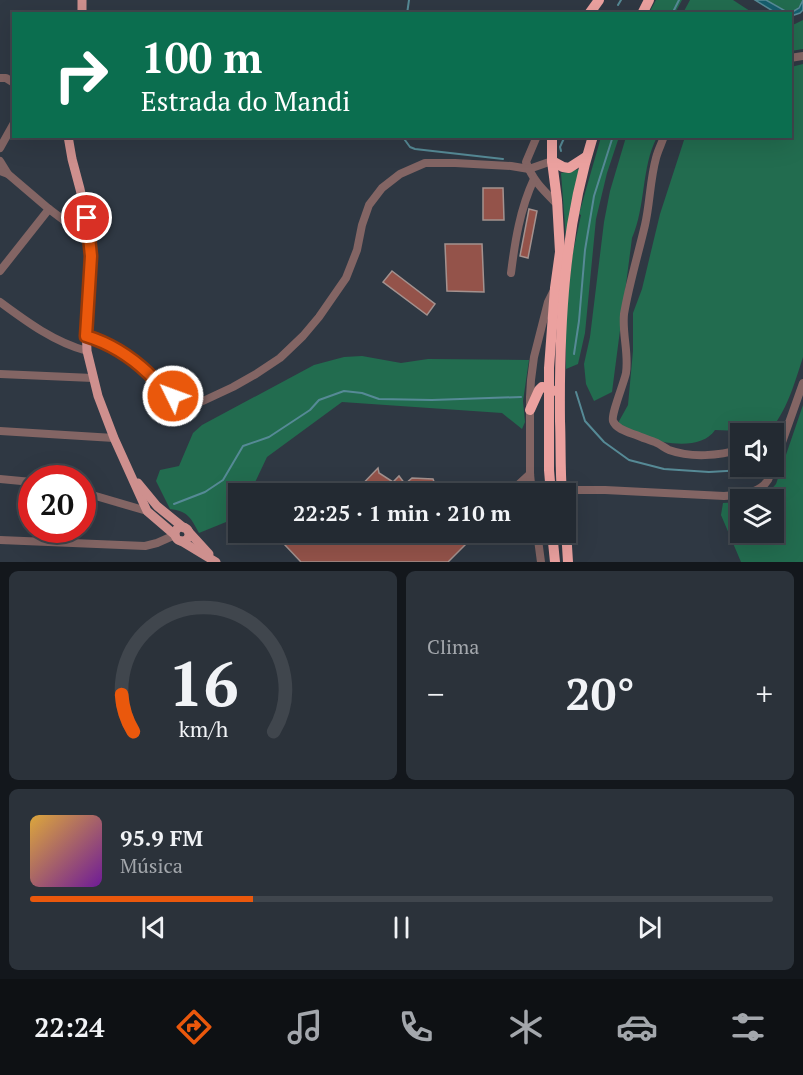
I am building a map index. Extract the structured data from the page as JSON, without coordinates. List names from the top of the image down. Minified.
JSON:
{"page":{"turn":["100 m","Estrada do Mandi"],"limit":"20","trip":"22:25 · 1 min · 210 m","tile":"Clima","heat":["−","20°","+"],"song":["95.9 FM","Música"],"tabs":"22:24","gauge":["16","km/h"]}}
